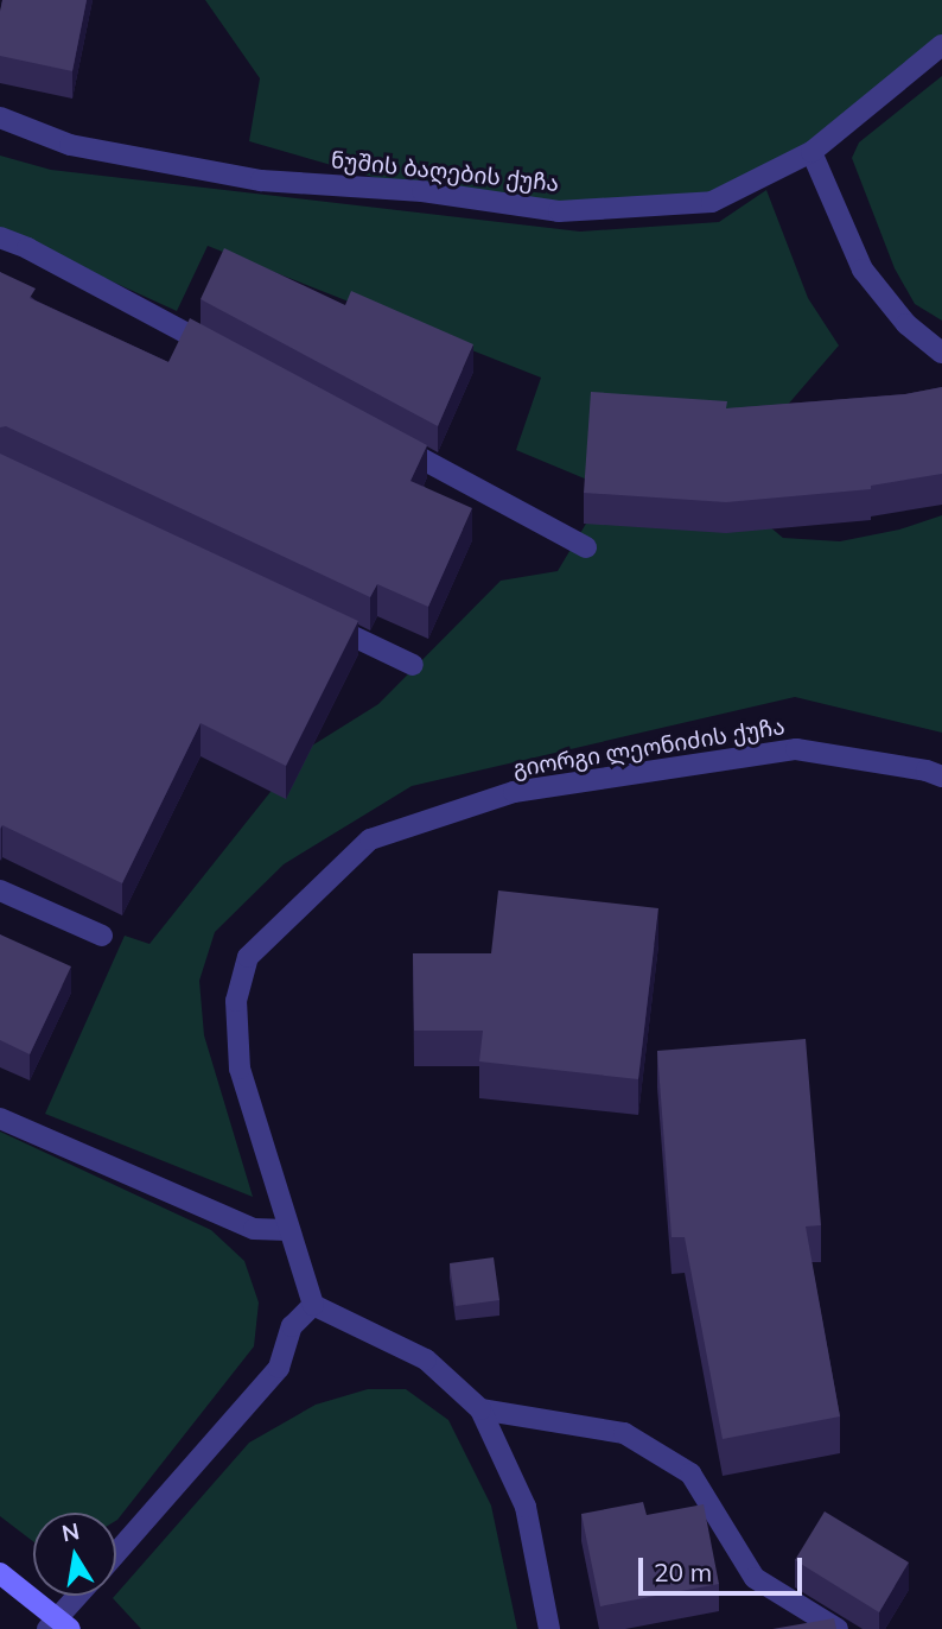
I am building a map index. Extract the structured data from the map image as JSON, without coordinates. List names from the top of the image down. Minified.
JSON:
{"streets":{"street":["ნუშის ბაღების ქუჩა","გიორგი ლეონიძის ქუჩა"]},"scale_bar":"20 m","north":"top"}
